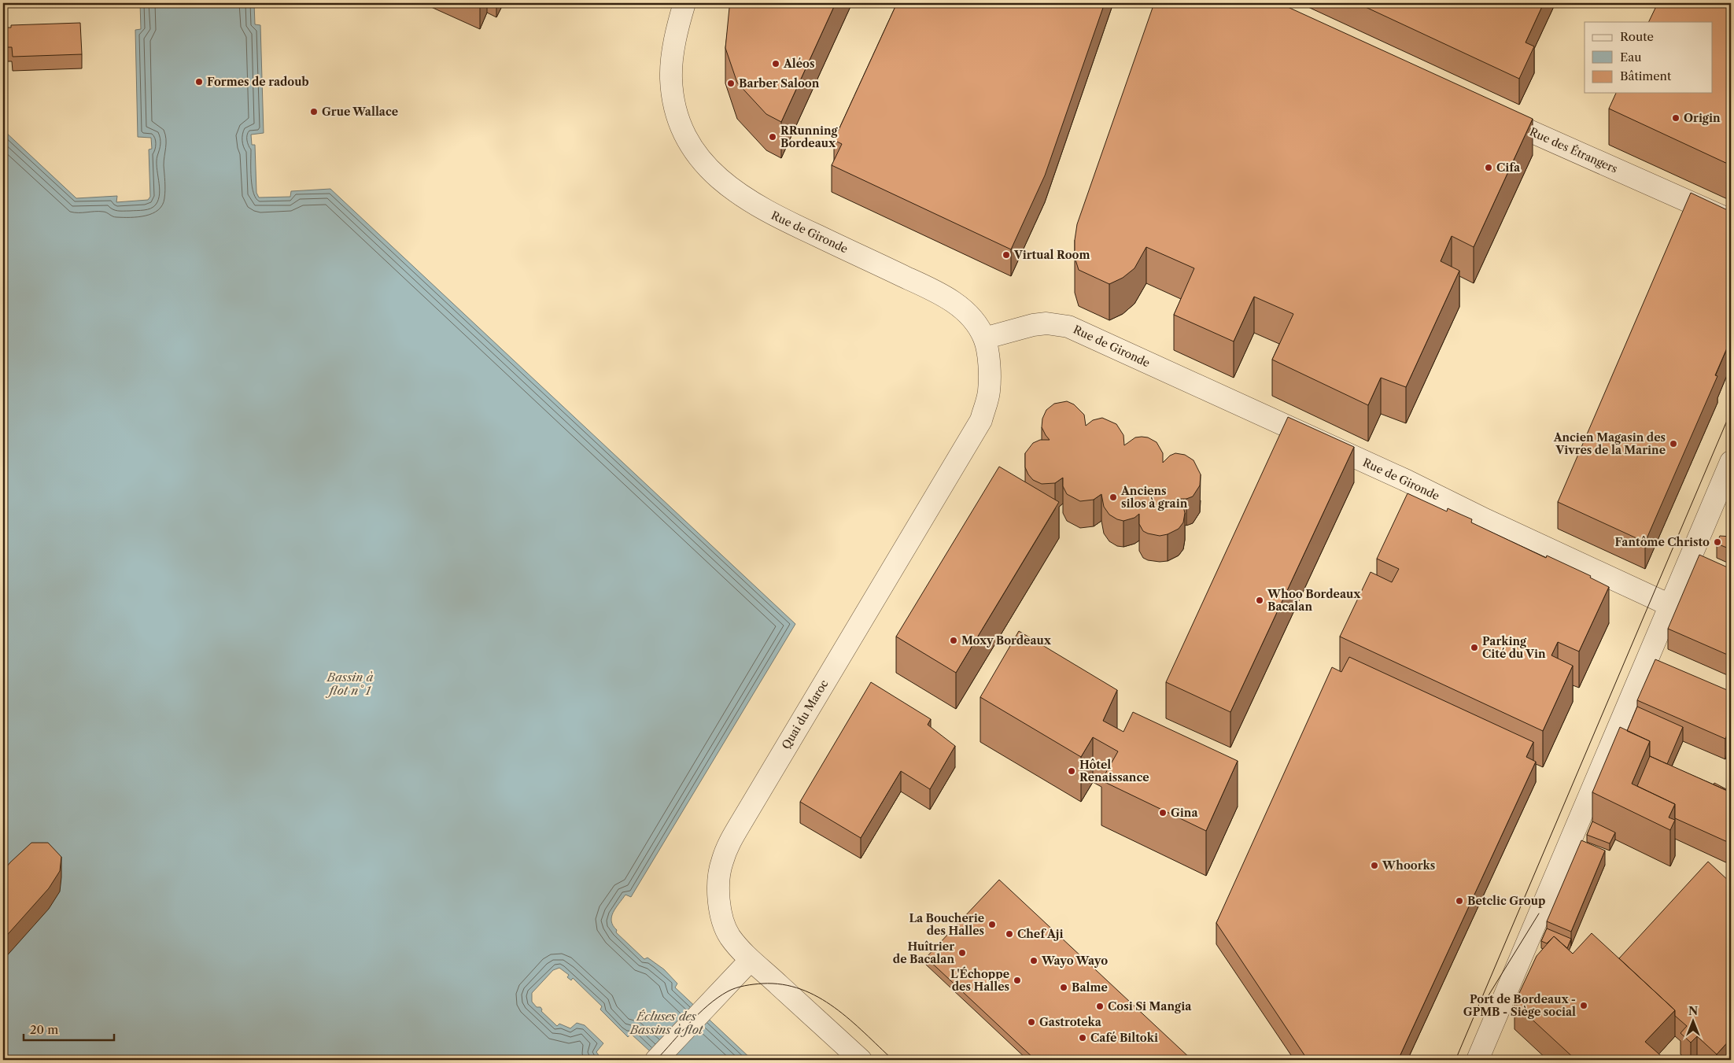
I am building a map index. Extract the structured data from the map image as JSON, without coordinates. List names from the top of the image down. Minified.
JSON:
{"streets":{"street":["Rue des Étrangers","Rue de Gironde","Quai du Maroc"]},"crossings":[["Rue de Gironde","Quai du Maroc"]],"water":["Bassin à flot n° 1","Écluses des Bassins à flot"],"places":["Aléos","Formes de radoub","Barber Saloon","Grue Wallace","Origin","RRunning Bordeaux","Cifa","Virtual Room","Ancien Magasin des Vivres de la Marine","Anciens silos à grain","Fantôme Christo","Whoo Bordeaux Bacalan","Moxy Bordeaux","Parking Cité du Vin","Hôtel Renaissance","Gina","Whoorks","Betclic Group","La Boucherie des Halles","Chef Aji","Huîtrier de Bacalan","Wayo Wayo","L'Échoppe des Halles","Balme","Port de Bordeaux - GPMB - Siège social","Cosi Si Mangia","Gastroteka","Café Biltoki"],"legend":["Route","Eau","Bâtiment"],"scale_bar":"20 m","north":"top"}
